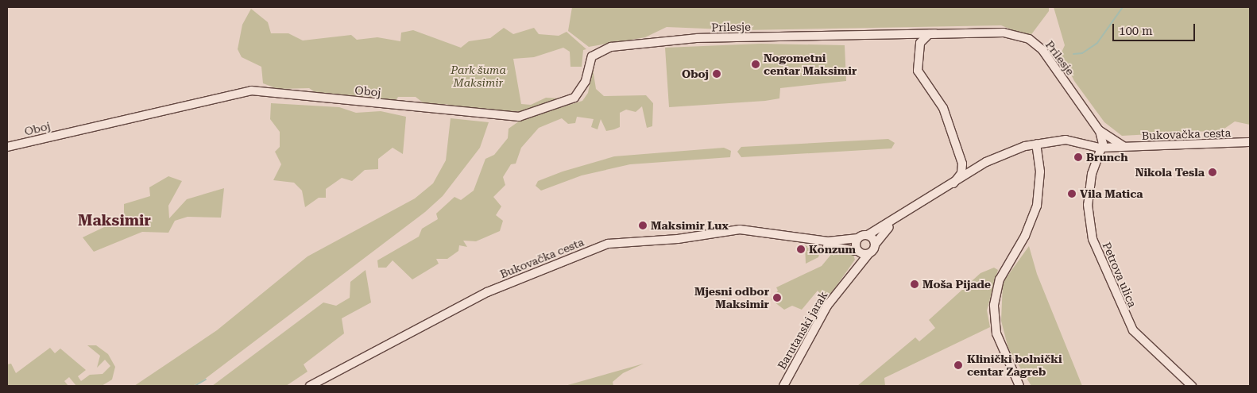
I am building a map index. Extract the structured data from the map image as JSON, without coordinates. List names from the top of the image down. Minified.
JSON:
{"streets":{"main road":["Prilesje","Oboj","Bukovačka cesta","Petrova ulica","Barutanski jarak"]},"crossings":[["Prilesje","Oboj"],["Prilesje","Bukovačka cesta"],["Prilesje","Petrova ulica"],["Bukovačka cesta","Petrova ulica"],["Bukovačka cesta","Barutanski jarak"]],"districts":["Maksimir"],"parks":["Park šuma Maksimir"],"places":["Nogometni centar Maksimir","Oboj","Brunch","Nikola Tesla","Vila Matica","Maksimir Lux","Konzum","Moša Pijade","Mjesni odbor Maksimir","Klinički bolnički centar Zagreb"],"scale_bar":"100 m"}
